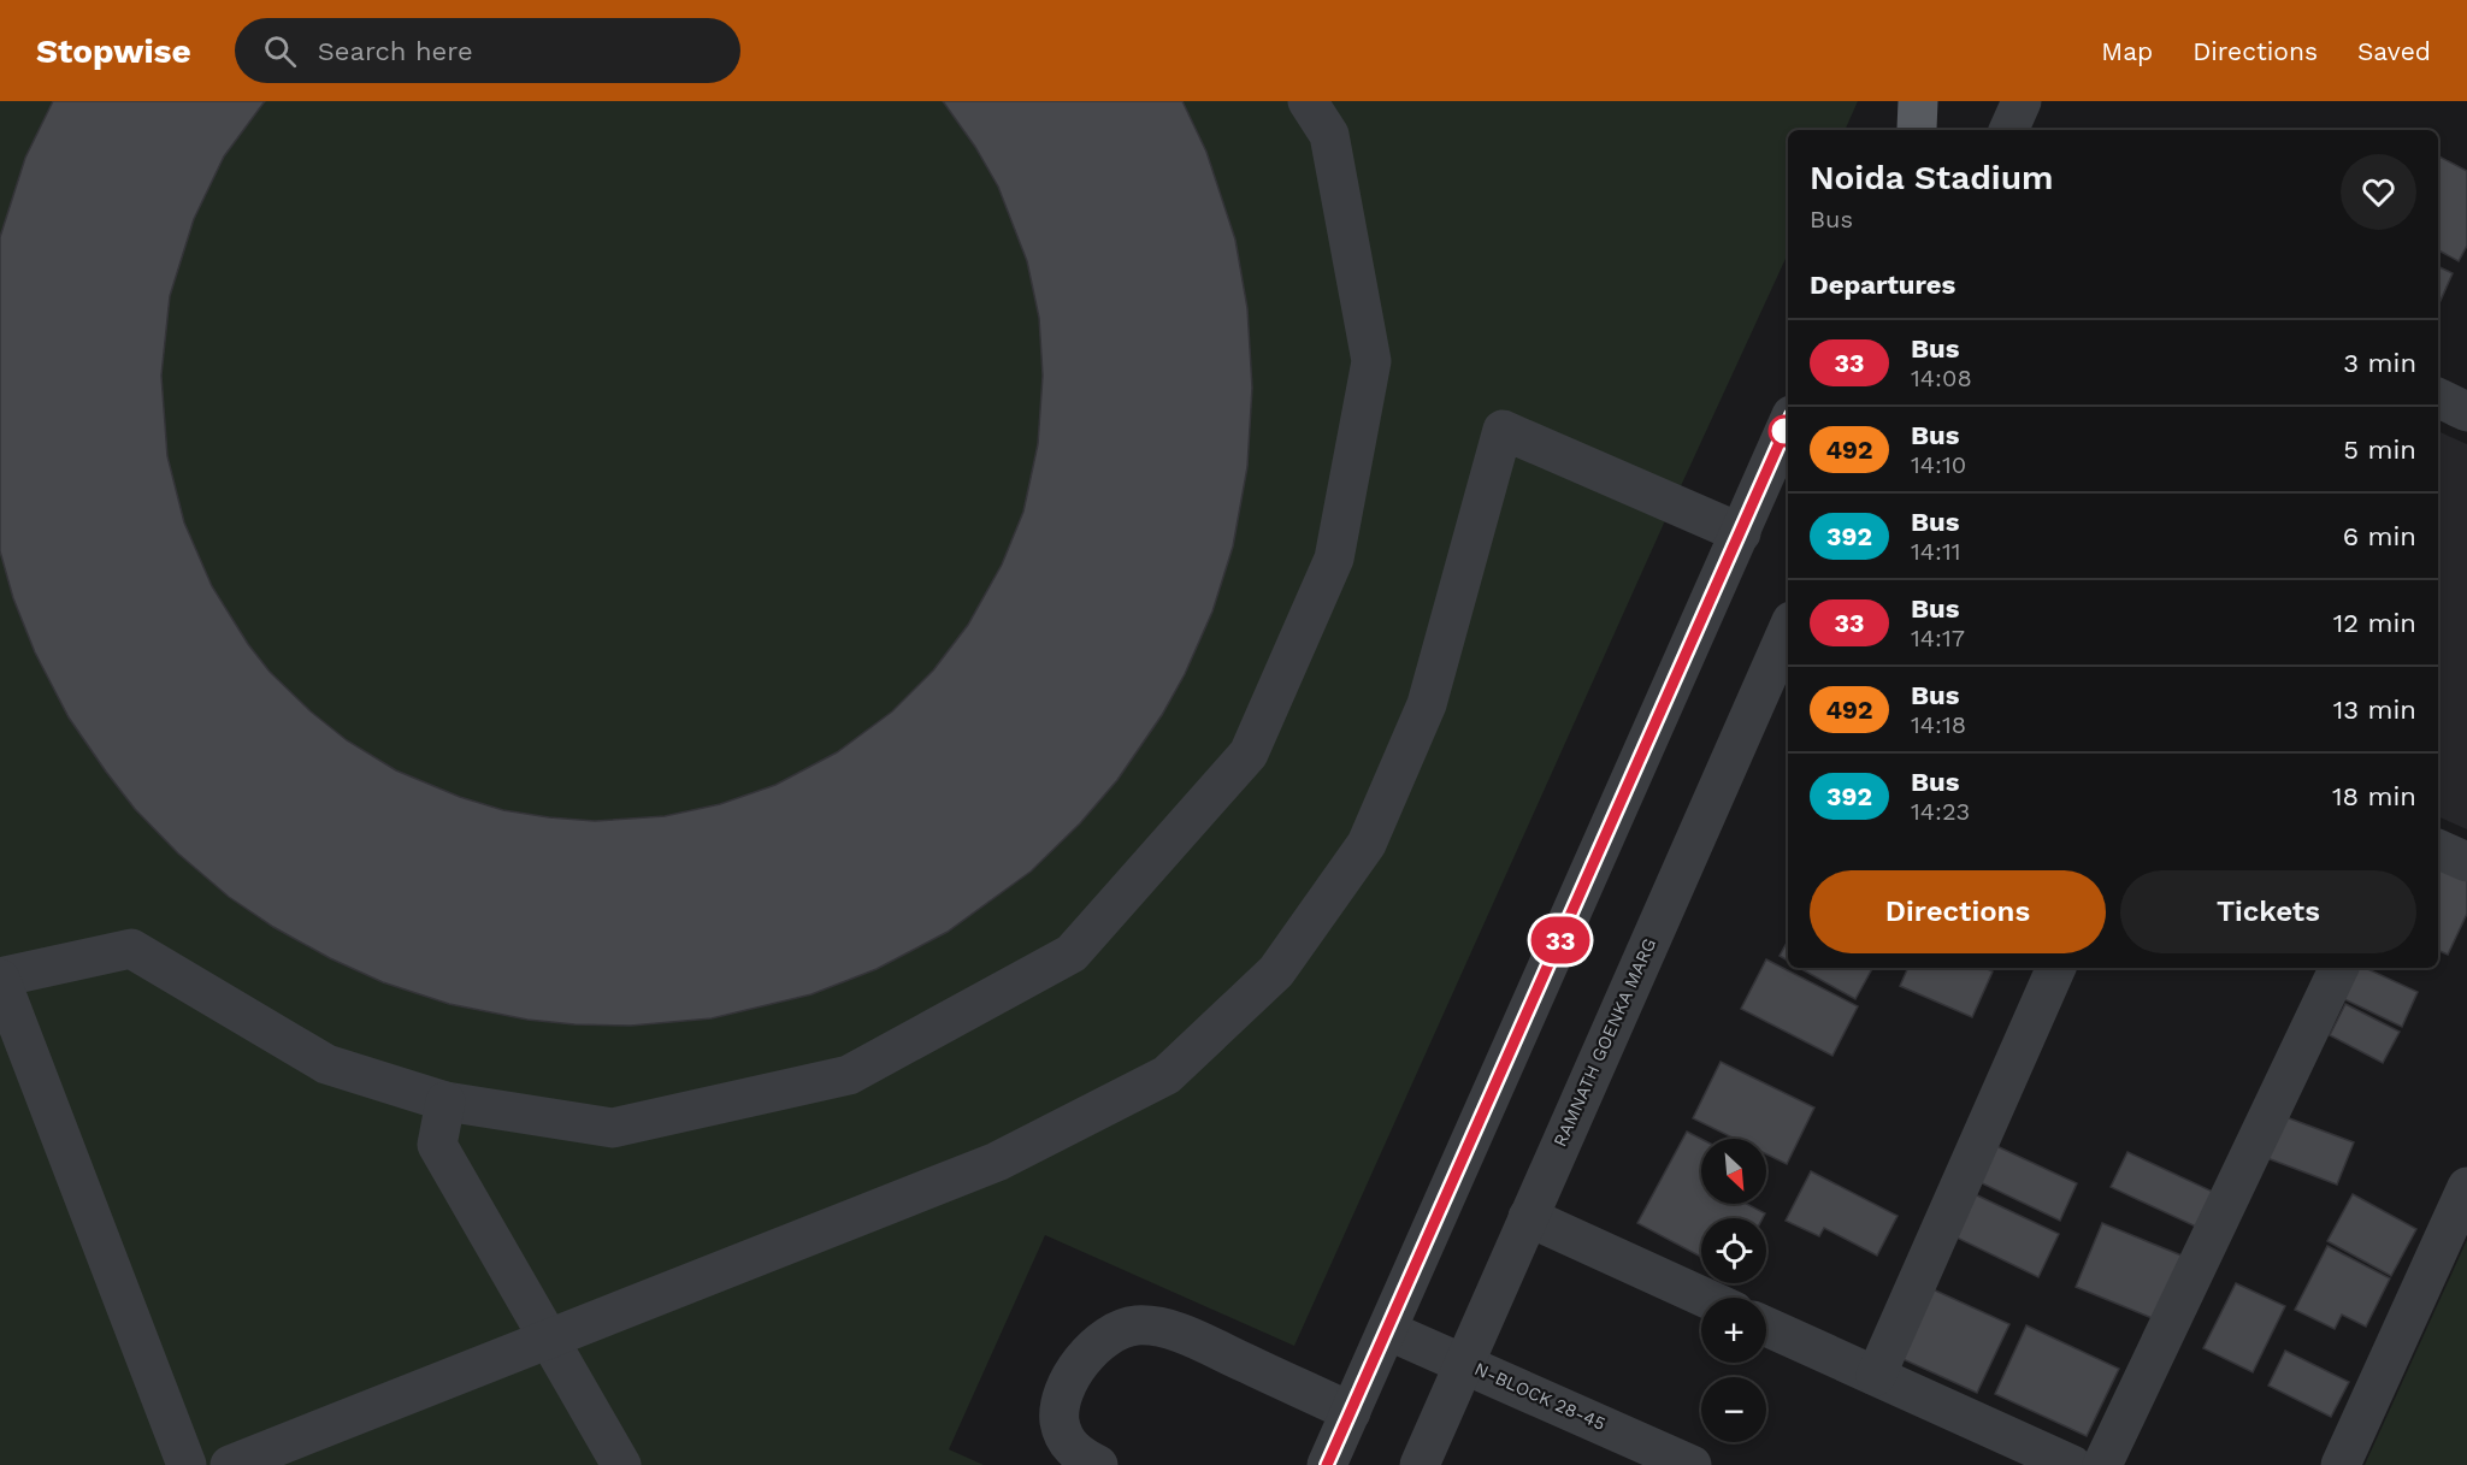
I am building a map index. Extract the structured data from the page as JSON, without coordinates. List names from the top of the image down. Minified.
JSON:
{"streets":{"street":["RAMNATH GOENKA MARG","N-BLOCK 28-45"]},"crossings":[["RAMNATH GOENKA MARG","N-BLOCK 28-45"]],"lines":["bus line 33"],"north":"bottom right","page":{"header":"Stopwise","search":"Search here","nav":["Map","Directions","Saved"],"on_map":"33","heading":[["Noida Stadium","Bus"],"Departures"],"list":[{"mark":"33","name":"Bus","note":"14:08","value":"3 min"},{"mark":"492","name":"Bus","note":"14:10","value":"5 min"},{"mark":"392","name":"Bus","note":"14:11","value":"6 min"},{"mark":"33","name":"Bus","note":"14:17","value":"12 min"},{"mark":"492","name":"Bus","note":"14:18","value":"13 min"},{"mark":"392","name":"Bus","note":"14:23","value":"18 min"}],"buttons":["Directions","Tickets"],"map_buttons":["+","−"]}}
